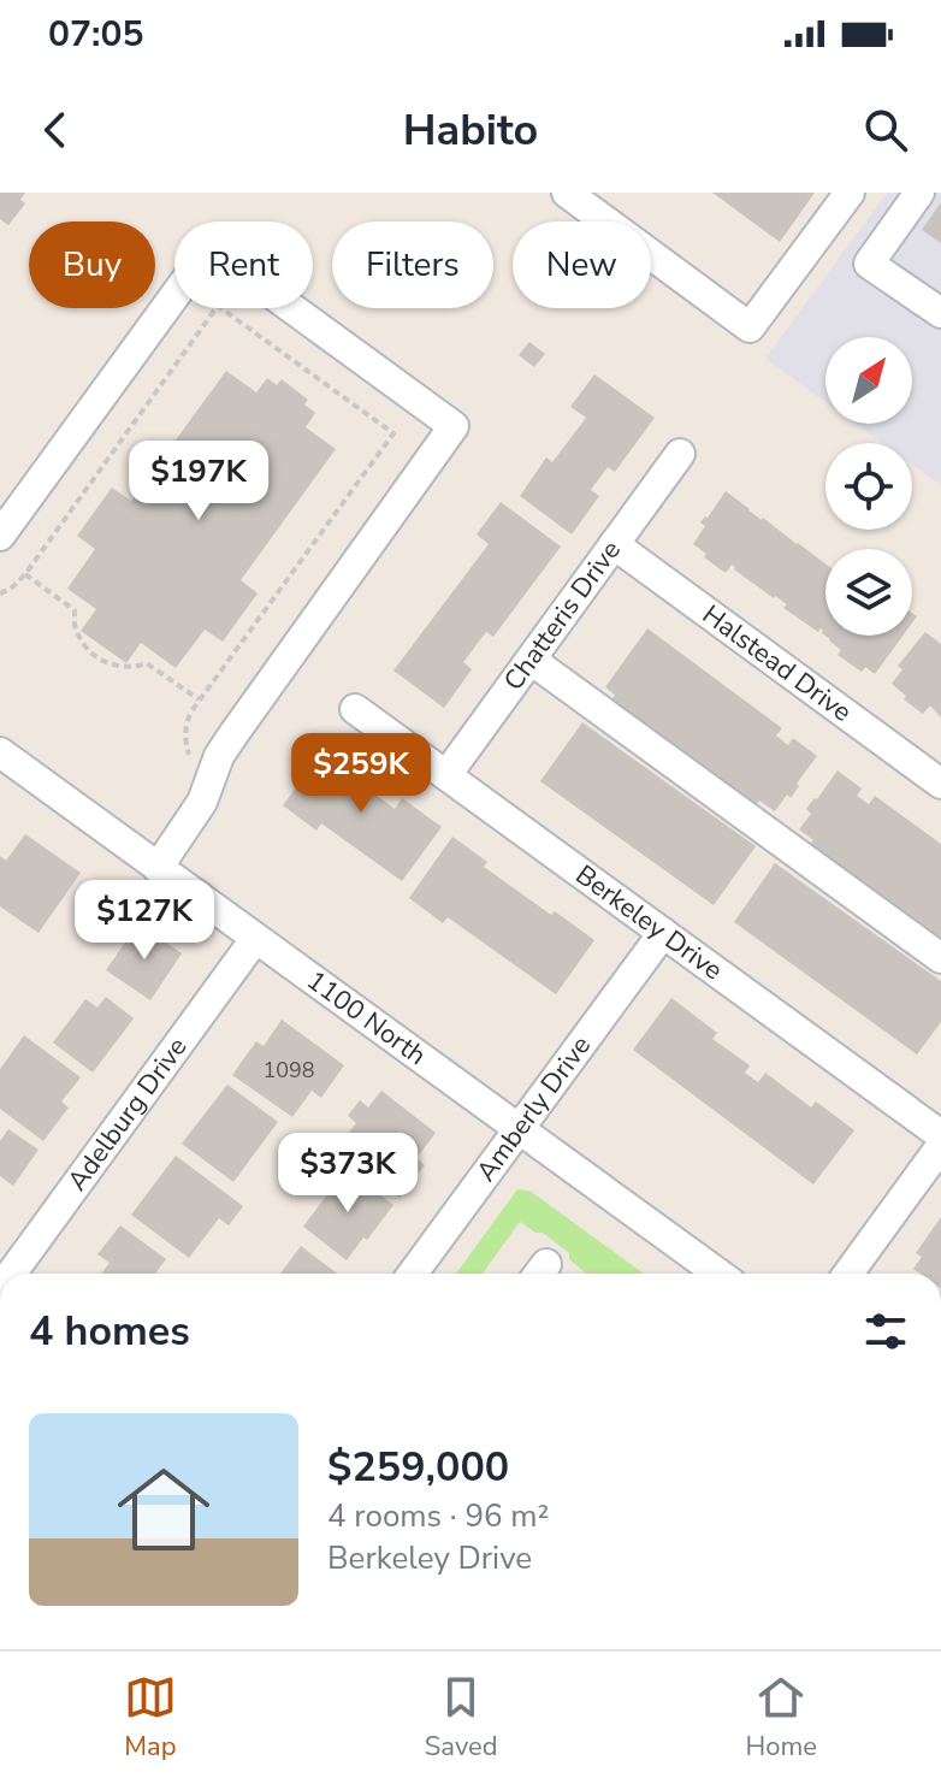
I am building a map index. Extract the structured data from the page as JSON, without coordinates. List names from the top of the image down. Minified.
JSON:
{"streets":{"street":["Chatteris Drive","Halstead Drive","Berkeley Drive","1100 North","Amberly Drive","Adelburg Drive"]},"crossings":[["Chatteris Drive","Halstead Drive"],["Chatteris Drive","Berkeley Drive"],["Berkeley Drive","Amberly Drive"],["1100 North","Amberly Drive"],["1100 North","Adelburg Drive"]],"house_numbers":["1098"],"north":"top right","page":{"status":"07:05","header":"Habito","chip":["Buy","Rent","Filters","New"],"price":["$197K","$259K","$127K","$373K"],"heading":"4 homes","list":[{"name":"$259,000","note":"4 rooms · 96 m² · Berkeley Drive"}],"tabs":["Map","Saved","Home"]}}
